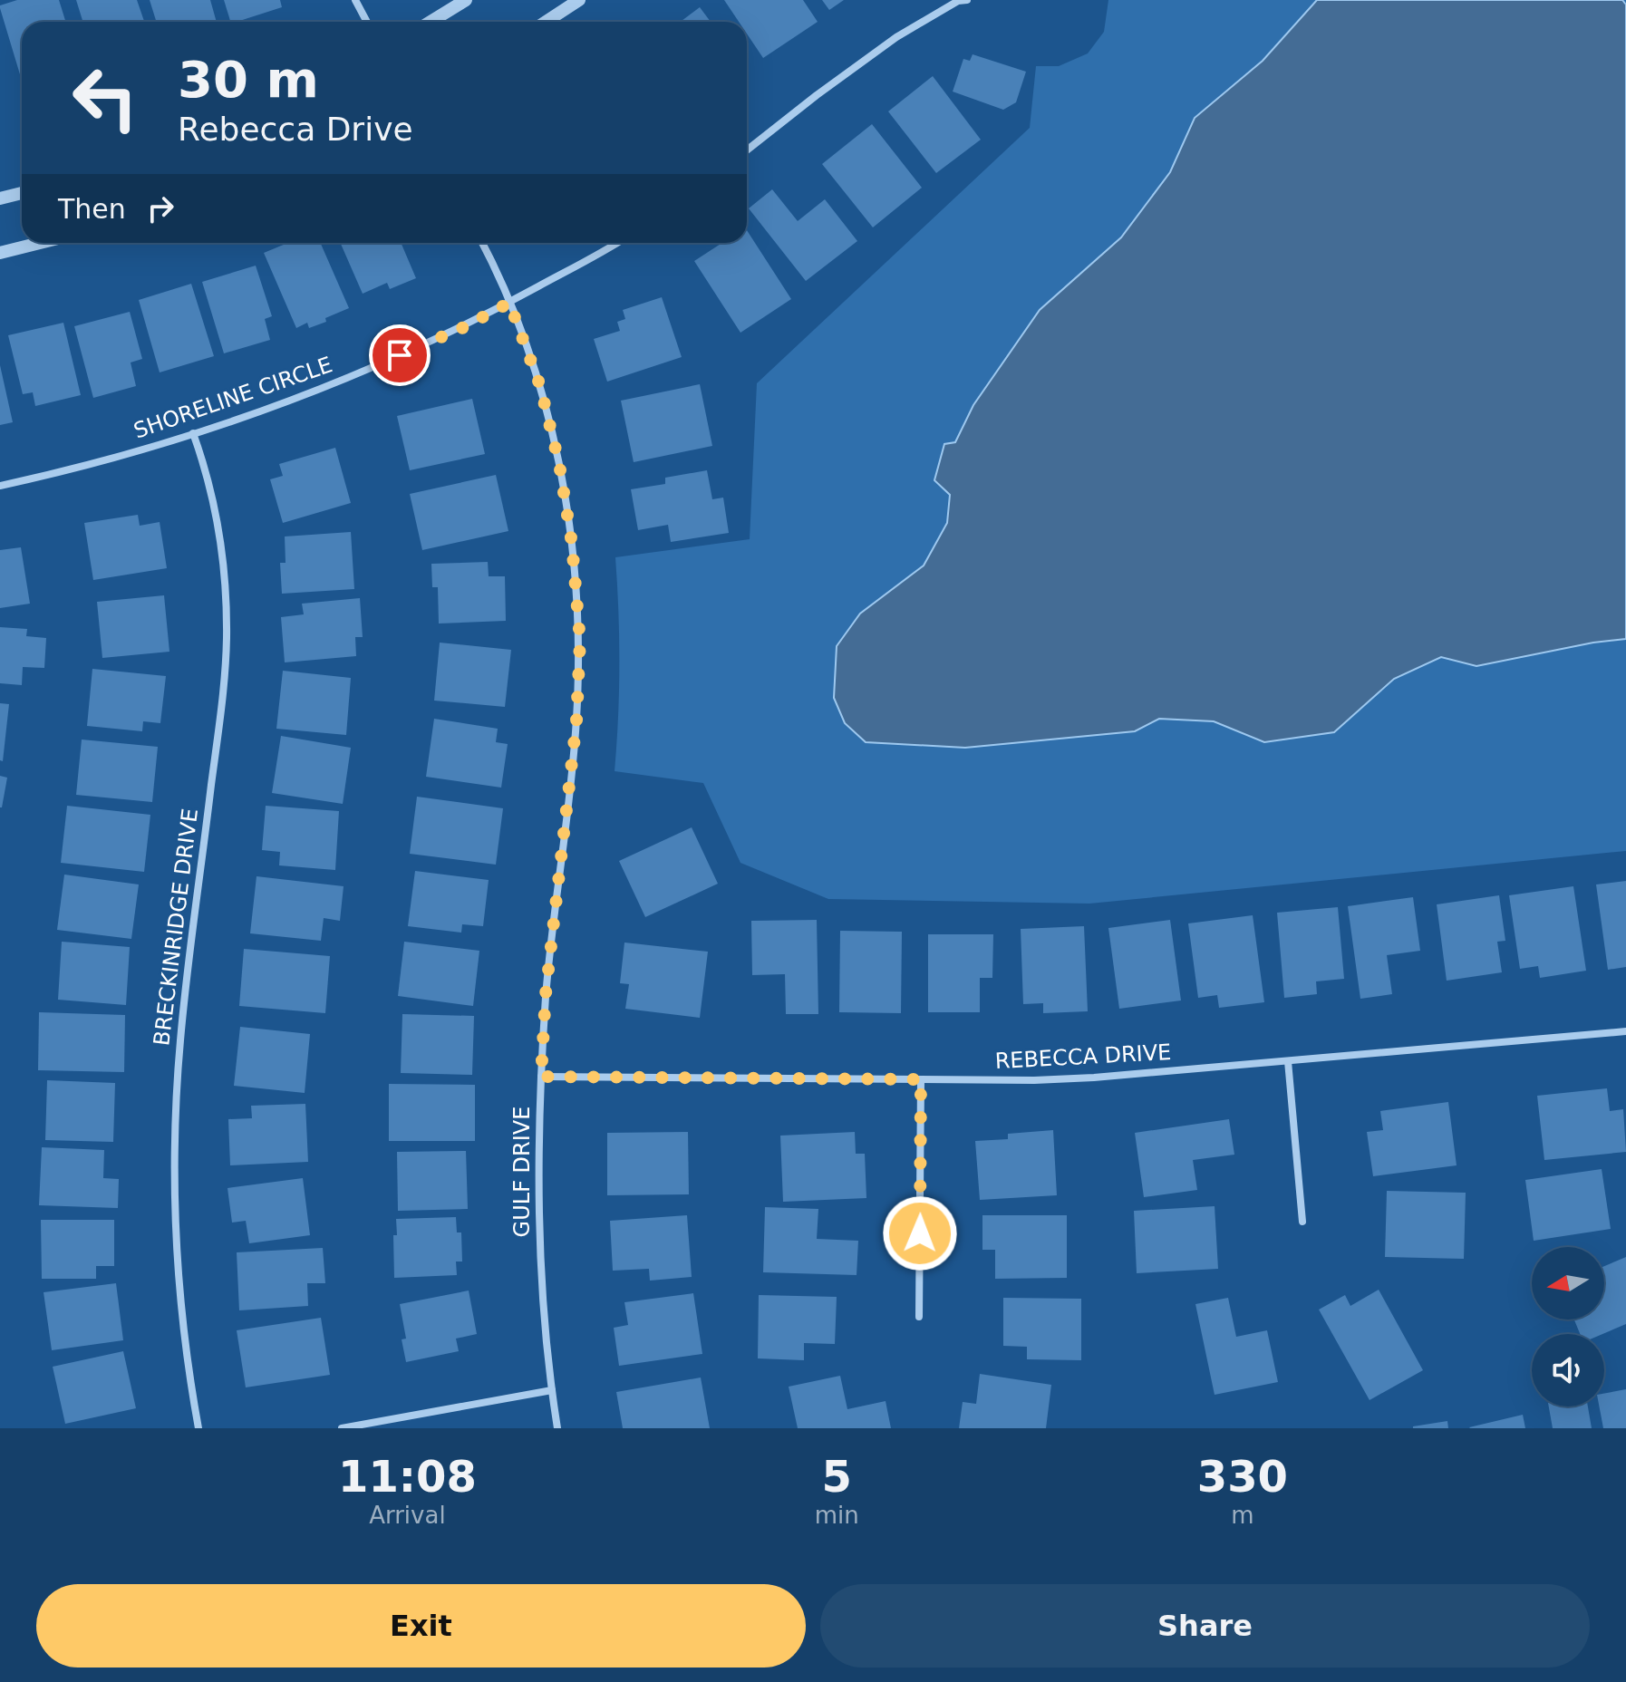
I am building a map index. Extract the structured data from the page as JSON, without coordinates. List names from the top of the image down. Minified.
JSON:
{"streets":{"street":["SHORELINE CIRCLE","BRECKINRIDGE DRIVE","REBECCA DRIVE","GULF DRIVE"]},"crossings":[["SHORELINE CIRCLE","BRECKINRIDGE DRIVE"],["SHORELINE CIRCLE","GULF DRIVE"],["REBECCA DRIVE","GULF DRIVE"]],"north":"left","page":{"turn":["30 m","Rebecca Drive"],"then":"Then","eta":["11:08","Arrival","5","min","330","m"],"buttons":["Exit","Share"]}}
